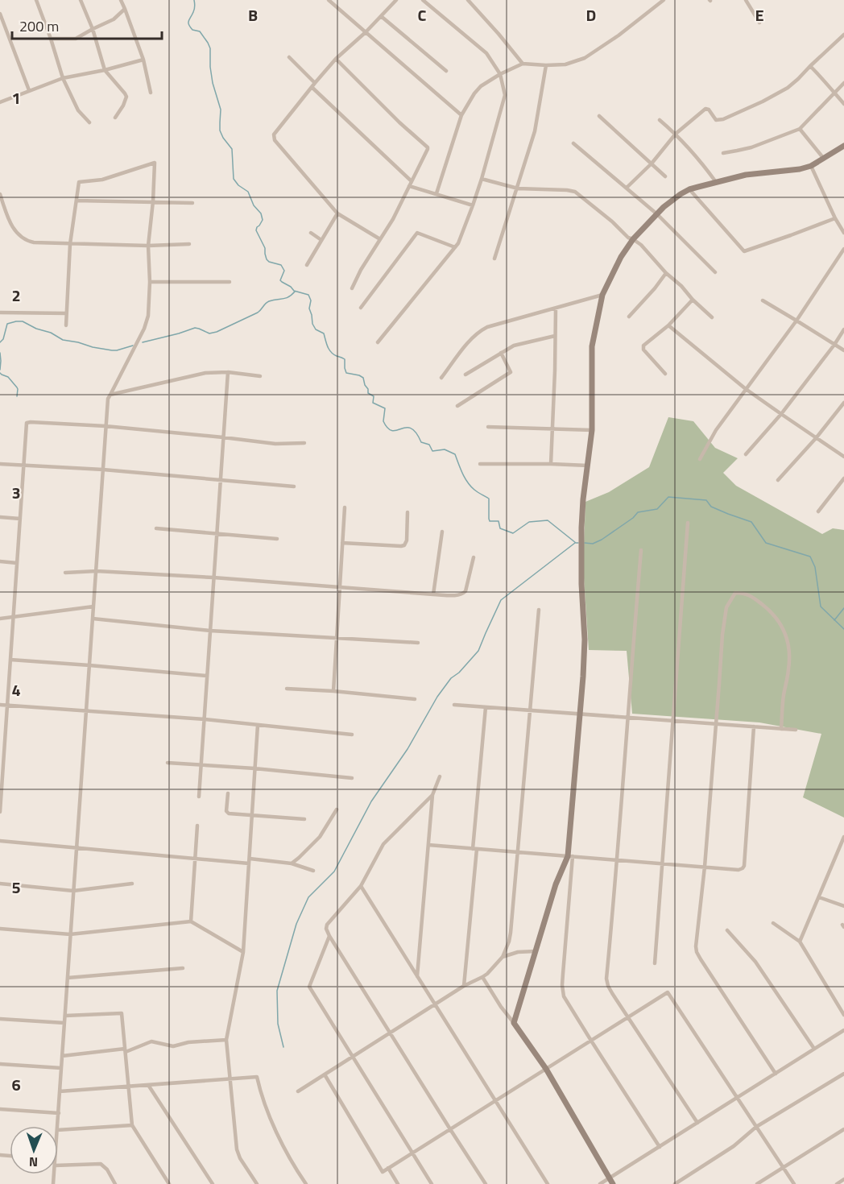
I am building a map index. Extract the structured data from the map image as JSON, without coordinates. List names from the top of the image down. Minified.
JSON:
{"scale_bar":"200 m","north":"bottom","grid":{"columns":["B","C","D","E"],"rows":["1","2","3","4","5","6"]}}
